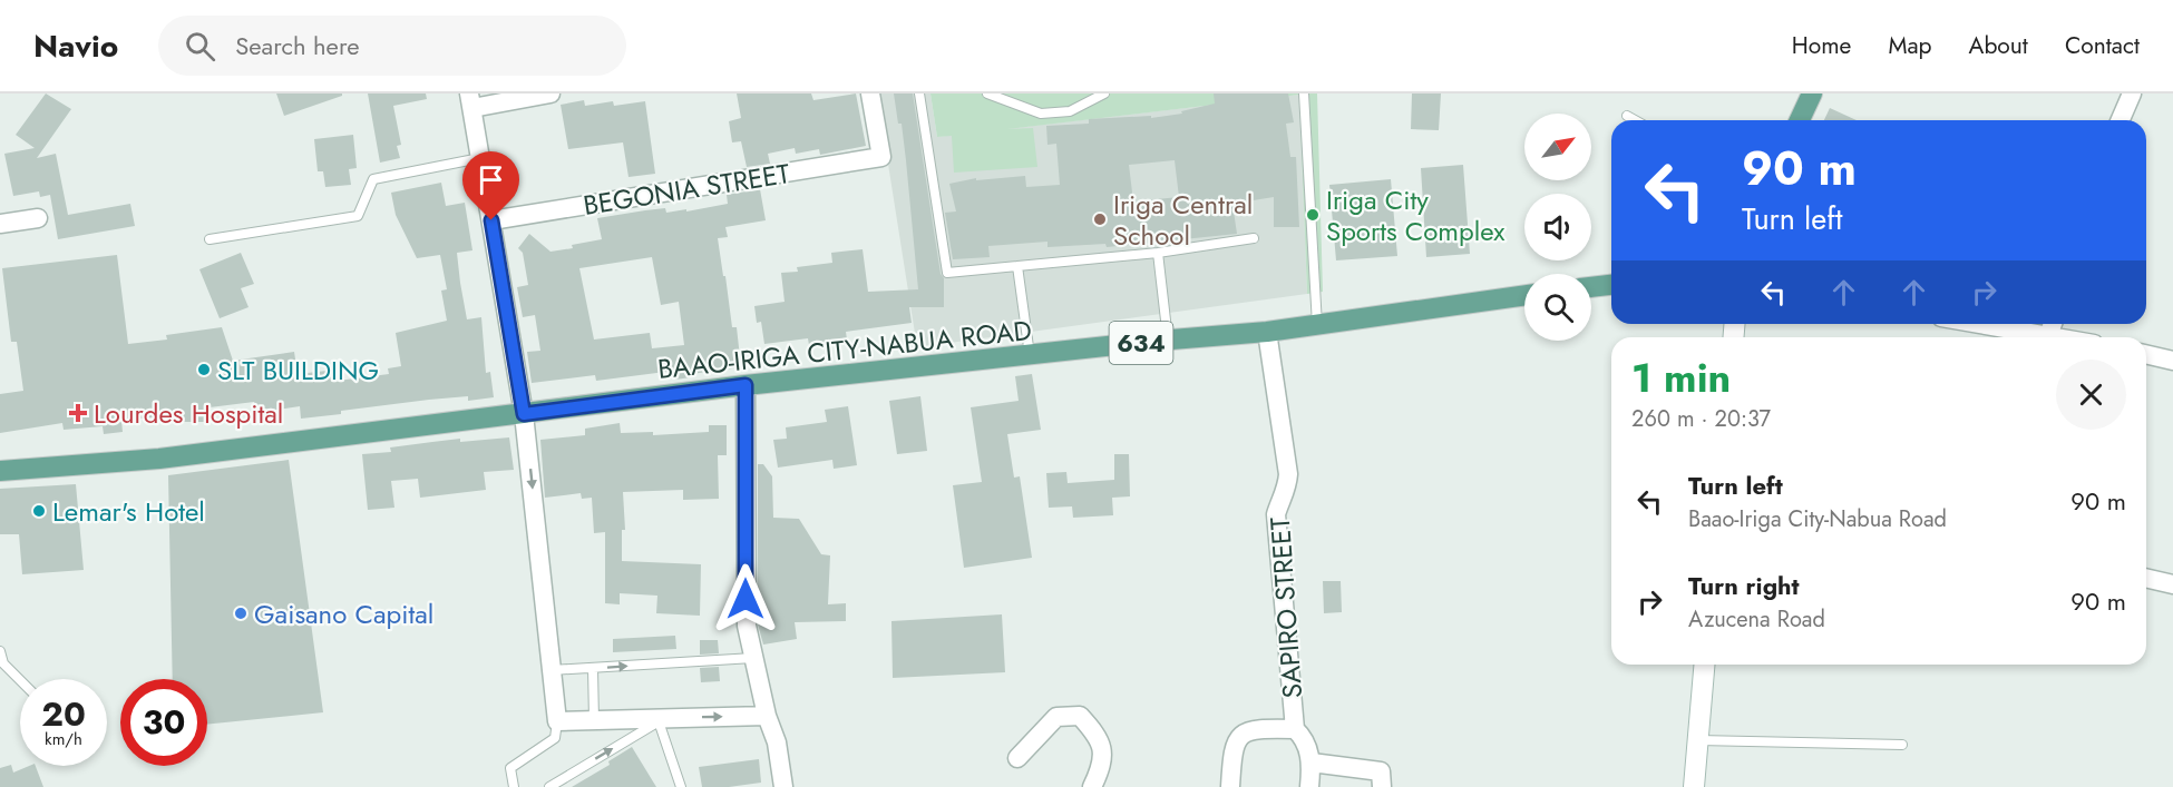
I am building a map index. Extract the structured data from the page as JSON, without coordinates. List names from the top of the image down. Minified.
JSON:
{"streets":{"main road":["634","BAAO-IRIGA CITY-NABUA ROAD"],"street":["BEGONIA STREET","SAPIRO STREET"]},"crossings":[["BAAO-IRIGA CITY-NABUA ROAD","SAPIRO STREET"]],"places":{"other":["Iriga City Sports Complex","Iriga Central School","SLT BUILDING","Lemar's Hotel","Gaisano Capital"],"health":["Lourdes Hospital"]},"north":"top right","page":{"header":"Navio","search":"Search here","nav":["Home","Map","About","Contact"],"turn":["90 m","Turn left"],"heading":["1 min","260 m · 20:37"],"list":[{"name":"Turn left","note":"Baao-Iriga City-Nabua Road","value":"90 m"},{"name":"Turn right","note":"Azucena Road","value":"90 m"}],"speed":"20 km/h","limit":"30"}}
